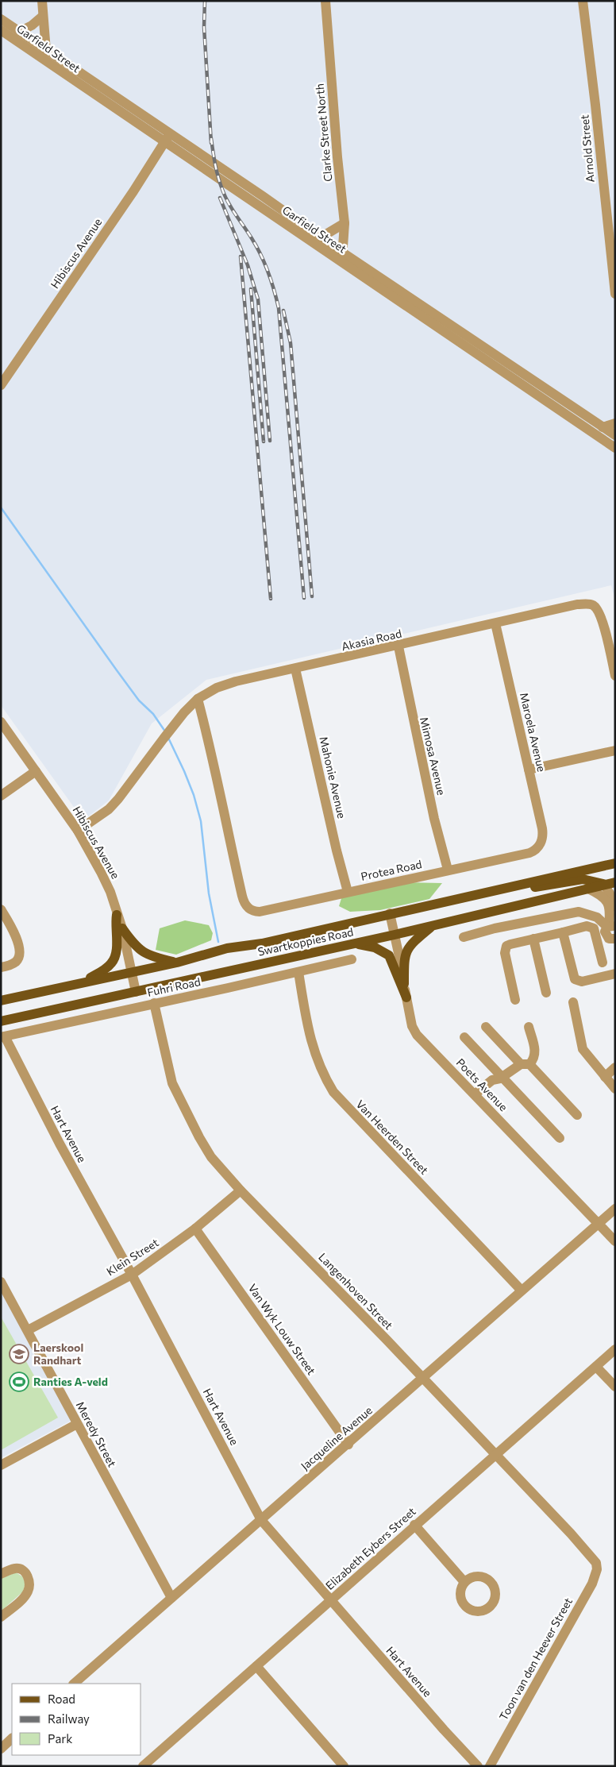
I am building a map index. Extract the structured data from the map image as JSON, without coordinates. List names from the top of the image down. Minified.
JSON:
{"streets":{"main road":["Swartkoppies Road"],"street":["Garfield Street","Clarke Street North","Arnold Street","Hibiscus Avenue","Akasia Road","Maroela Avenue","Mimosa Avenue","Mahonie Avenue","Protea Road","Fuhri Road","Poets Avenue","Hart Avenue","Van Heerden Street","Klein Street","Langenhoven Street","Van Wyk Louw Street","Meredy Street","Jacqueline Avenue","Elizabeth Eybers Street","Toon van den Heever Street"]},"crossings":[["Garfield Street","Clarke Street North"],["Garfield Street","Hibiscus Avenue"],["Hibiscus Avenue","Akasia Road"],["Hibiscus Avenue","Swartkoppies Road"],["Akasia Road","Maroela Avenue"],["Akasia Road","Mimosa Avenue"],["Akasia Road","Mahonie Avenue"],["Akasia Road","Protea Road"],["Maroela Avenue","Protea Road"],["Mimosa Avenue","Protea Road"],["Mahonie Avenue","Protea Road"],["Swartkoppies Road","Poets Avenue"],["Fuhri Road","Hart Avenue"],["Fuhri Road","Van Heerden Street"],["Fuhri Road","Langenhoven Street"],["Poets Avenue","Jacqueline Avenue"],["Hart Avenue","Klein Street"],["Hart Avenue","Jacqueline Avenue"],["Hart Avenue","Elizabeth Eybers Street"],["Van Heerden Street","Jacqueline Avenue"],["Klein Street","Langenhoven Street"],["Klein Street","Van Wyk Louw Street"],["Klein Street","Meredy Street"],["Langenhoven Street","Jacqueline Avenue"],["Langenhoven Street","Elizabeth Eybers Street"],["Langenhoven Street","Toon van den Heever Street"],["Van Wyk Louw Street","Jacqueline Avenue"],["Meredy Street","Jacqueline Avenue"]],"places":{"school or university":["Laerskool Randhart"],"sports":["Ranties A-veld"]},"legend":["Road","Railway","Park"]}
